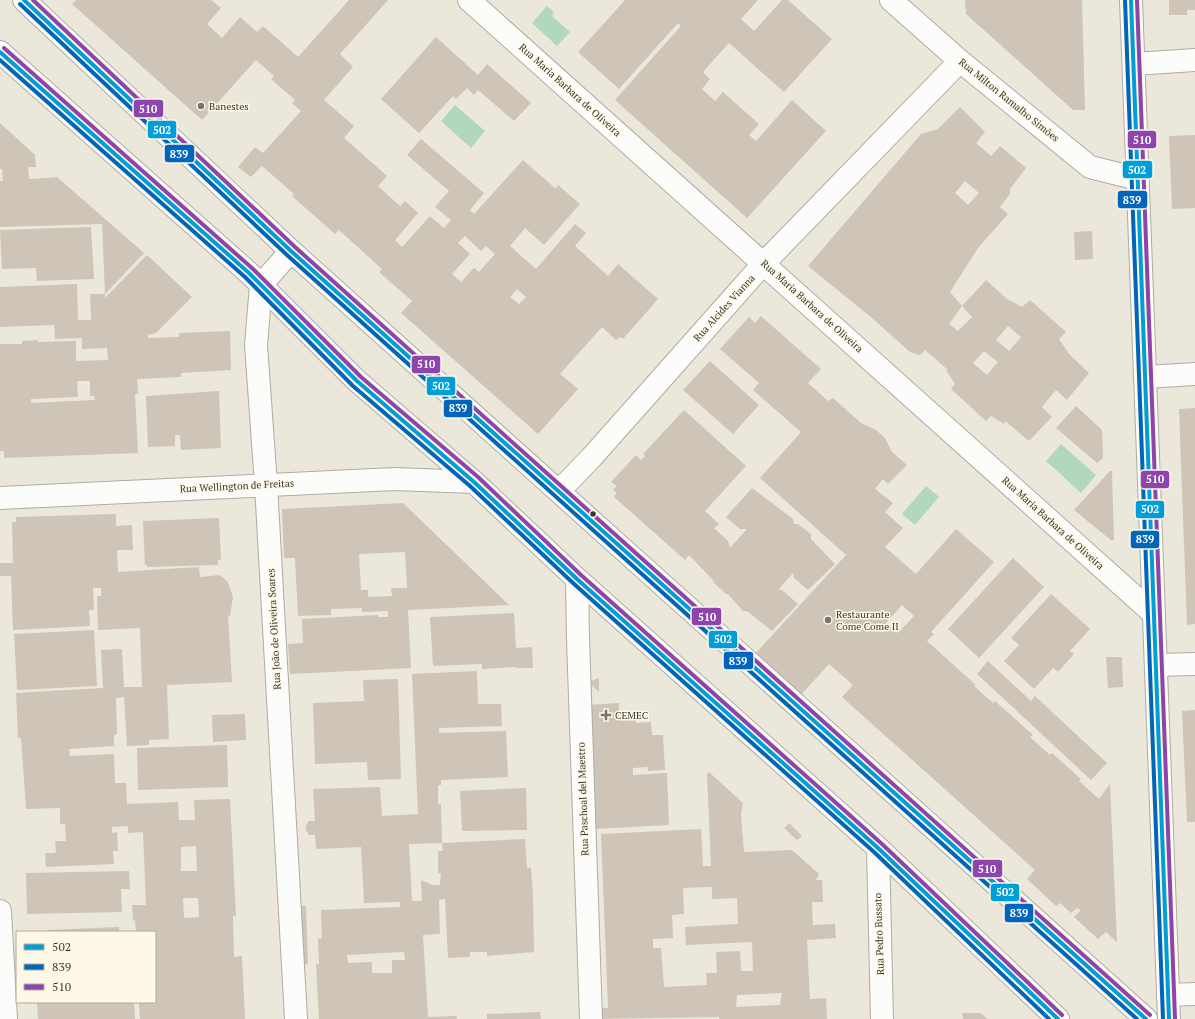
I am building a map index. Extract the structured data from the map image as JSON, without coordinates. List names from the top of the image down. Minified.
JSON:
{"streets":{"street":["Rua Maria Barbara de Oliveira","Rua Milton Ramalho Simões","Rua Alcides Vianna","Rua Wellington de Freitas","Rua João de Oliveira Soares","Rua Paschoal del Maestro","Rua Pedro Bussato"]},"crossings":[["Rua Maria Barbara de Oliveira","Rua Alcides Vianna"],["Rua Milton Ramalho Simões","Rua Alcides Vianna"],["Rua Wellington de Freitas","Rua João de Oliveira Soares"]],"places":{"other":["Banestes","Restaurante Come Come II"],"health":["CEMEC"]},"lines":["transit line 502","transit line 839","transit line 510"],"legend":["502","839","510"]}
